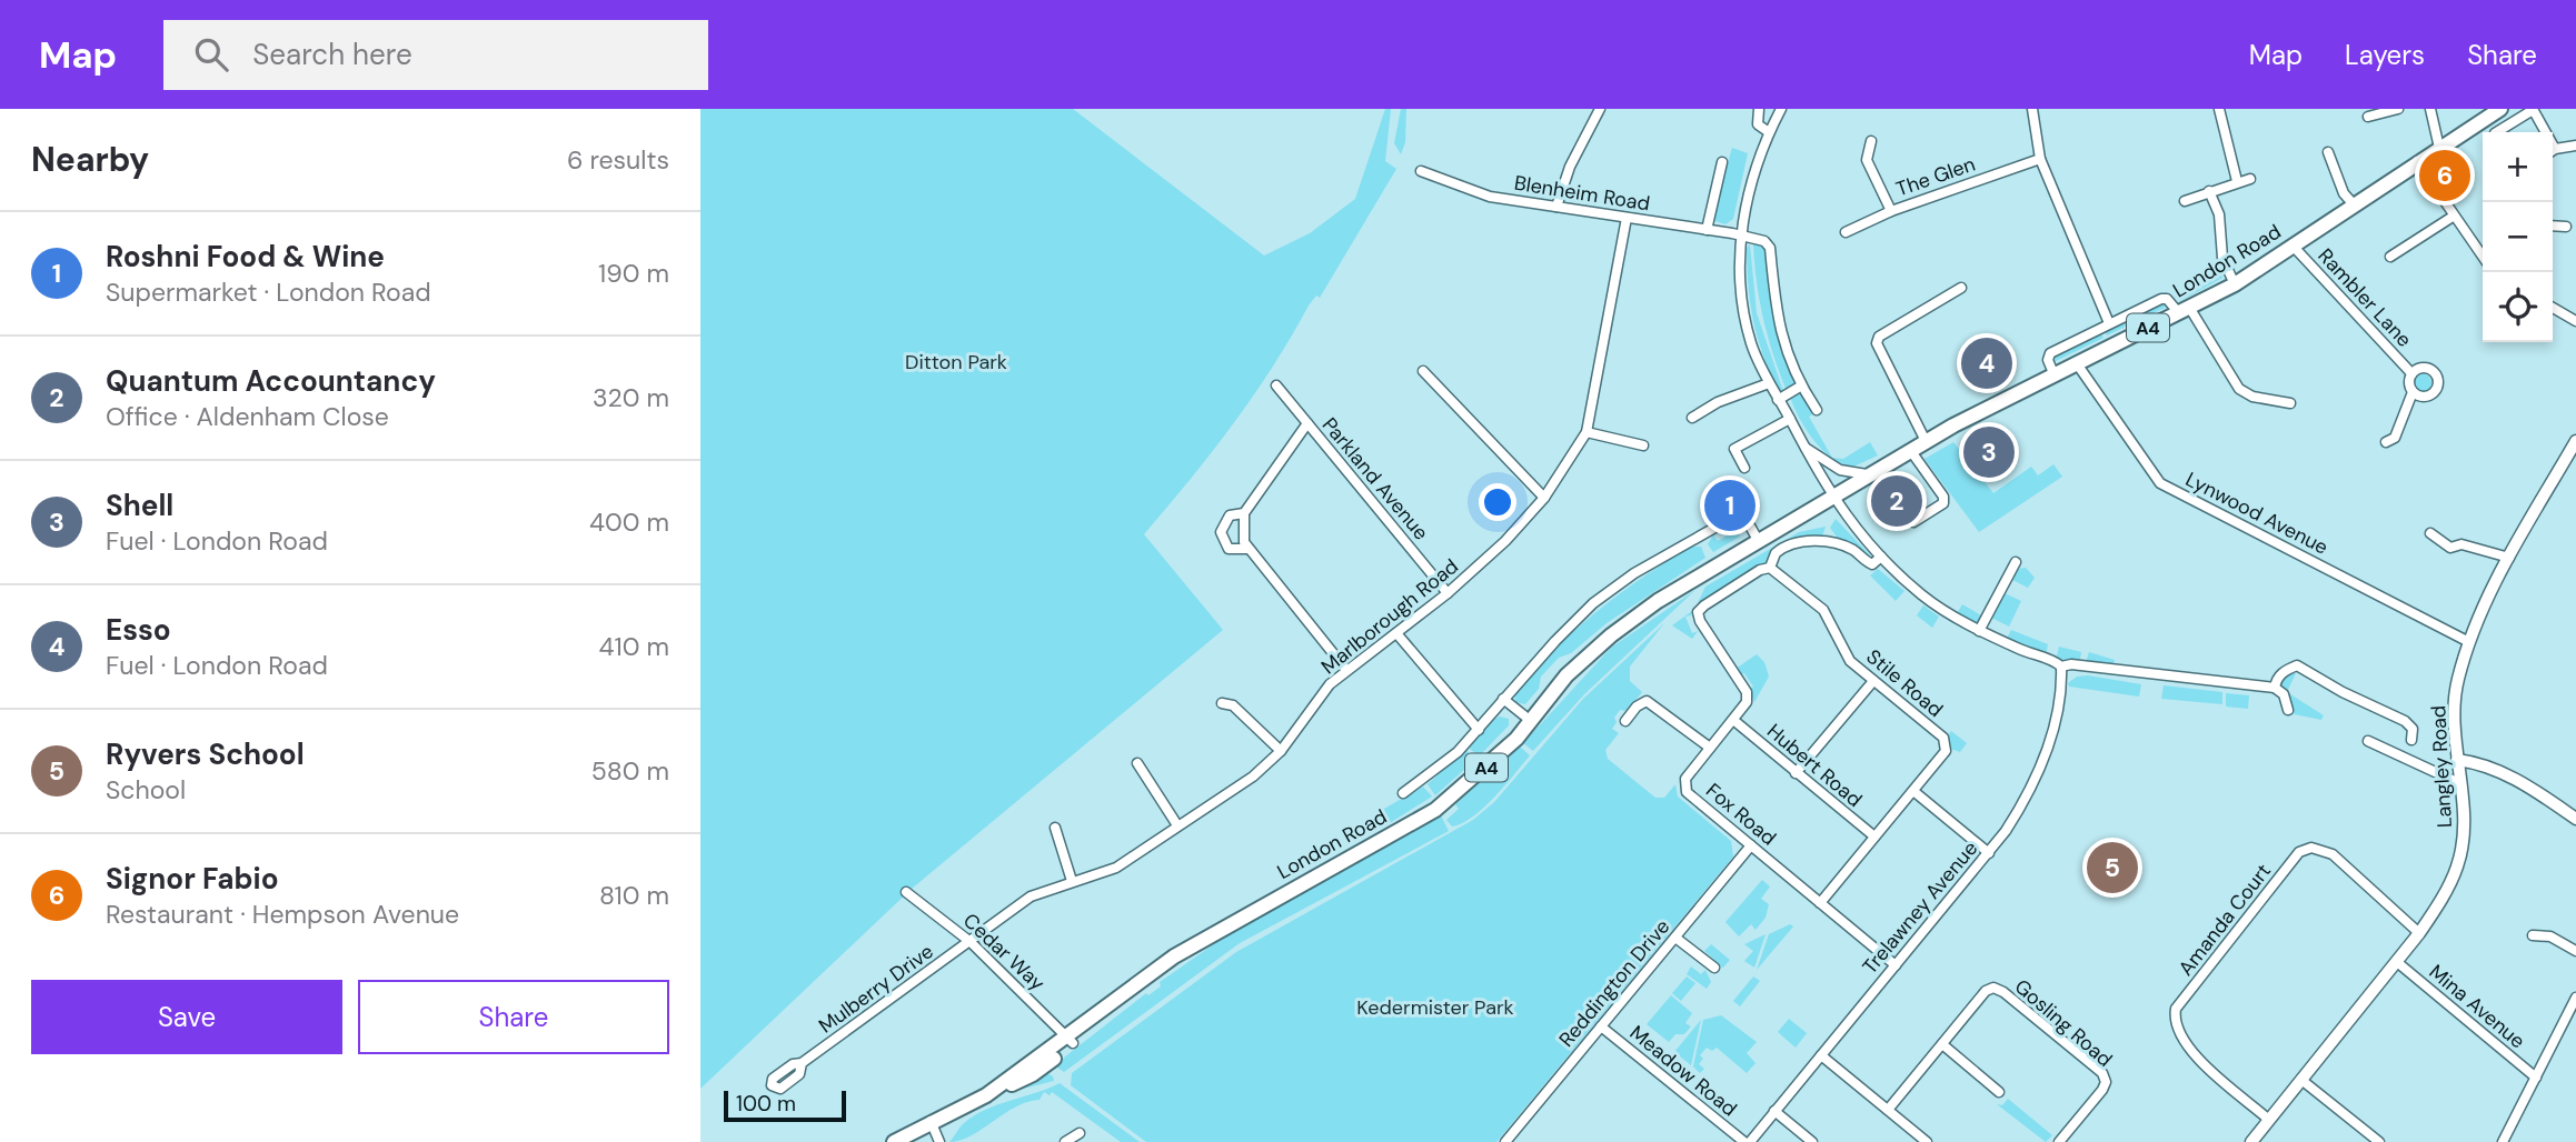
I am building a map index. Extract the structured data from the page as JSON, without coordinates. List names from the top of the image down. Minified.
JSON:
{"streets":{"main road":["London Road","A4"],"street":["The Glen","Blenheim Road","Rambler Lane","Parkland Avenue","Lynwood Avenue","Marlborough Road","Stile Road","Hubert Road","Langley Road","Fox Road","Trelawney Avenue","Amanda Court","Cedar Way","Reddington Drive","Mulberry Drive","Mina Avenue","Gosling Road","Meadow Road"]},"crossings":[["Blenheim Road","Marlborough Road"],["London Road","Rambler Lane"],["London Road","Lynwood Avenue"],["London Road","Cedar Way"],["Parkland Avenue","Marlborough Road"],["Lynwood Avenue","Langley Road"],["Marlborough Road","Cedar Way"],["Marlborough Road","Mulberry Drive"],["Stile Road","Hubert Road"],["Stile Road","Fox Road"],["Hubert Road","Fox Road"],["Langley Road","Amanda Court"],["Langley Road","Mina Avenue"],["Fox Road","Trelawney Avenue"],["Fox Road","Reddington Drive"],["Trelawney Avenue","Meadow Road"],["Cedar Way","Mulberry Drive"],["Reddington Drive","Meadow Road"]],"parks":["Ditton Park","Kedermister Park"],"scale_bar":"100 m","page":{"header":"Map","search":"Search here","nav":["Map","Layers","Share"],"heading":["Nearby","6 results"],"map_buttons":["+","−"],"pins":["6","4","3","2","1","5"],"list":[{"mark":"1","name":"Roshni Food & Wine","note":"Supermarket · London Road","value":"190 m"},{"mark":"2","name":"Quantum Accountancy","note":"Office · Aldenham Close","value":"320 m"},{"mark":"3","name":"Shell","note":"Fuel · London Road","value":"400 m"},{"mark":"4","name":"Esso","note":"Fuel · London Road","value":"410 m"},{"mark":"5","name":"Ryvers School","note":"School","value":"580 m"},{"mark":"6","name":"Signor Fabio","note":"Restaurant · Hempson Avenue","value":"810 m"}],"buttons":["Save","Share"],"scale":"100 m"}}
